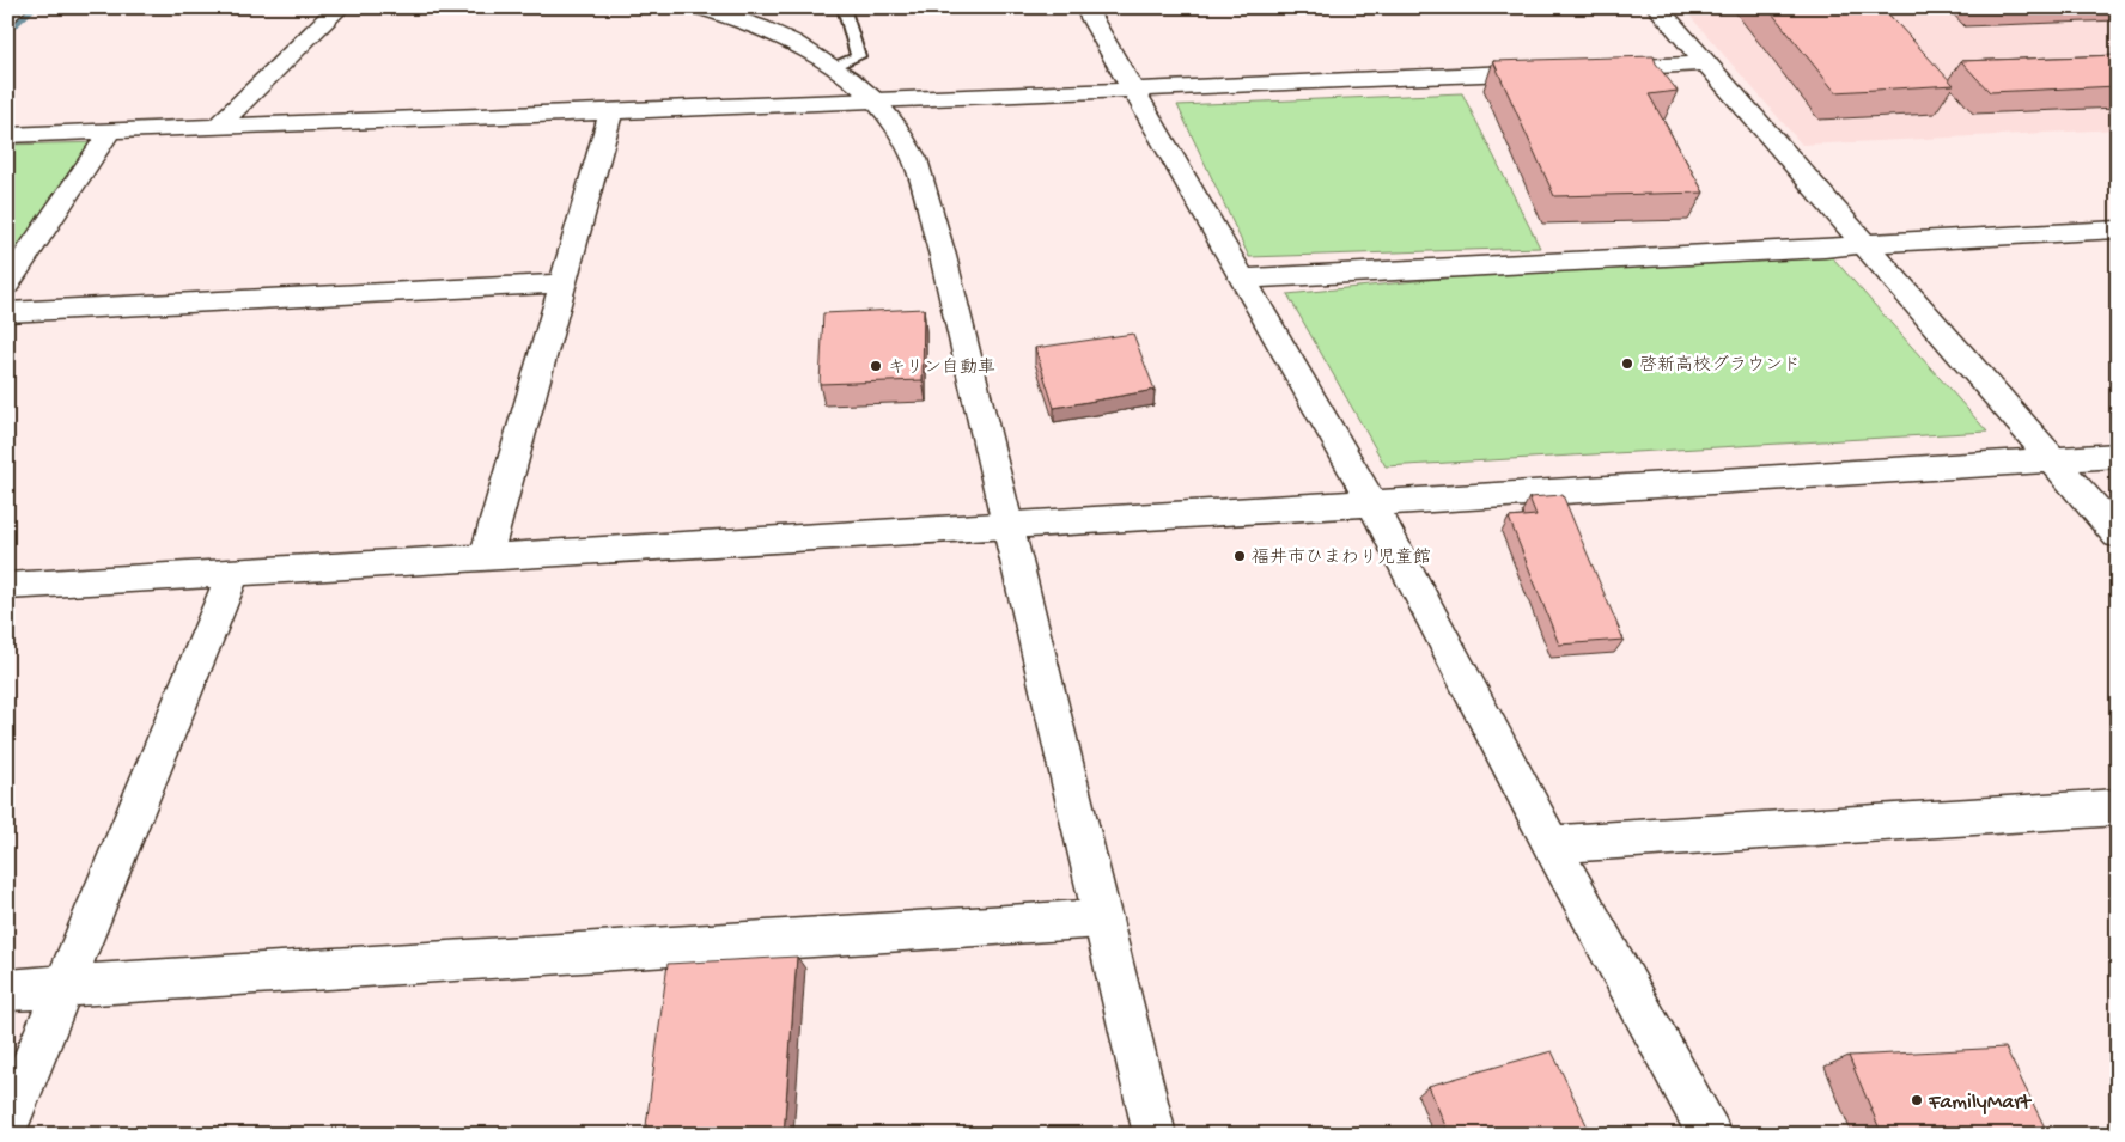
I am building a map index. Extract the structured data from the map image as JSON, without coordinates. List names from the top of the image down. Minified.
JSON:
{"places":["啓新高校グラウンド","キリン自動車","福井市ひまわり児童館","FamilyMart"]}
